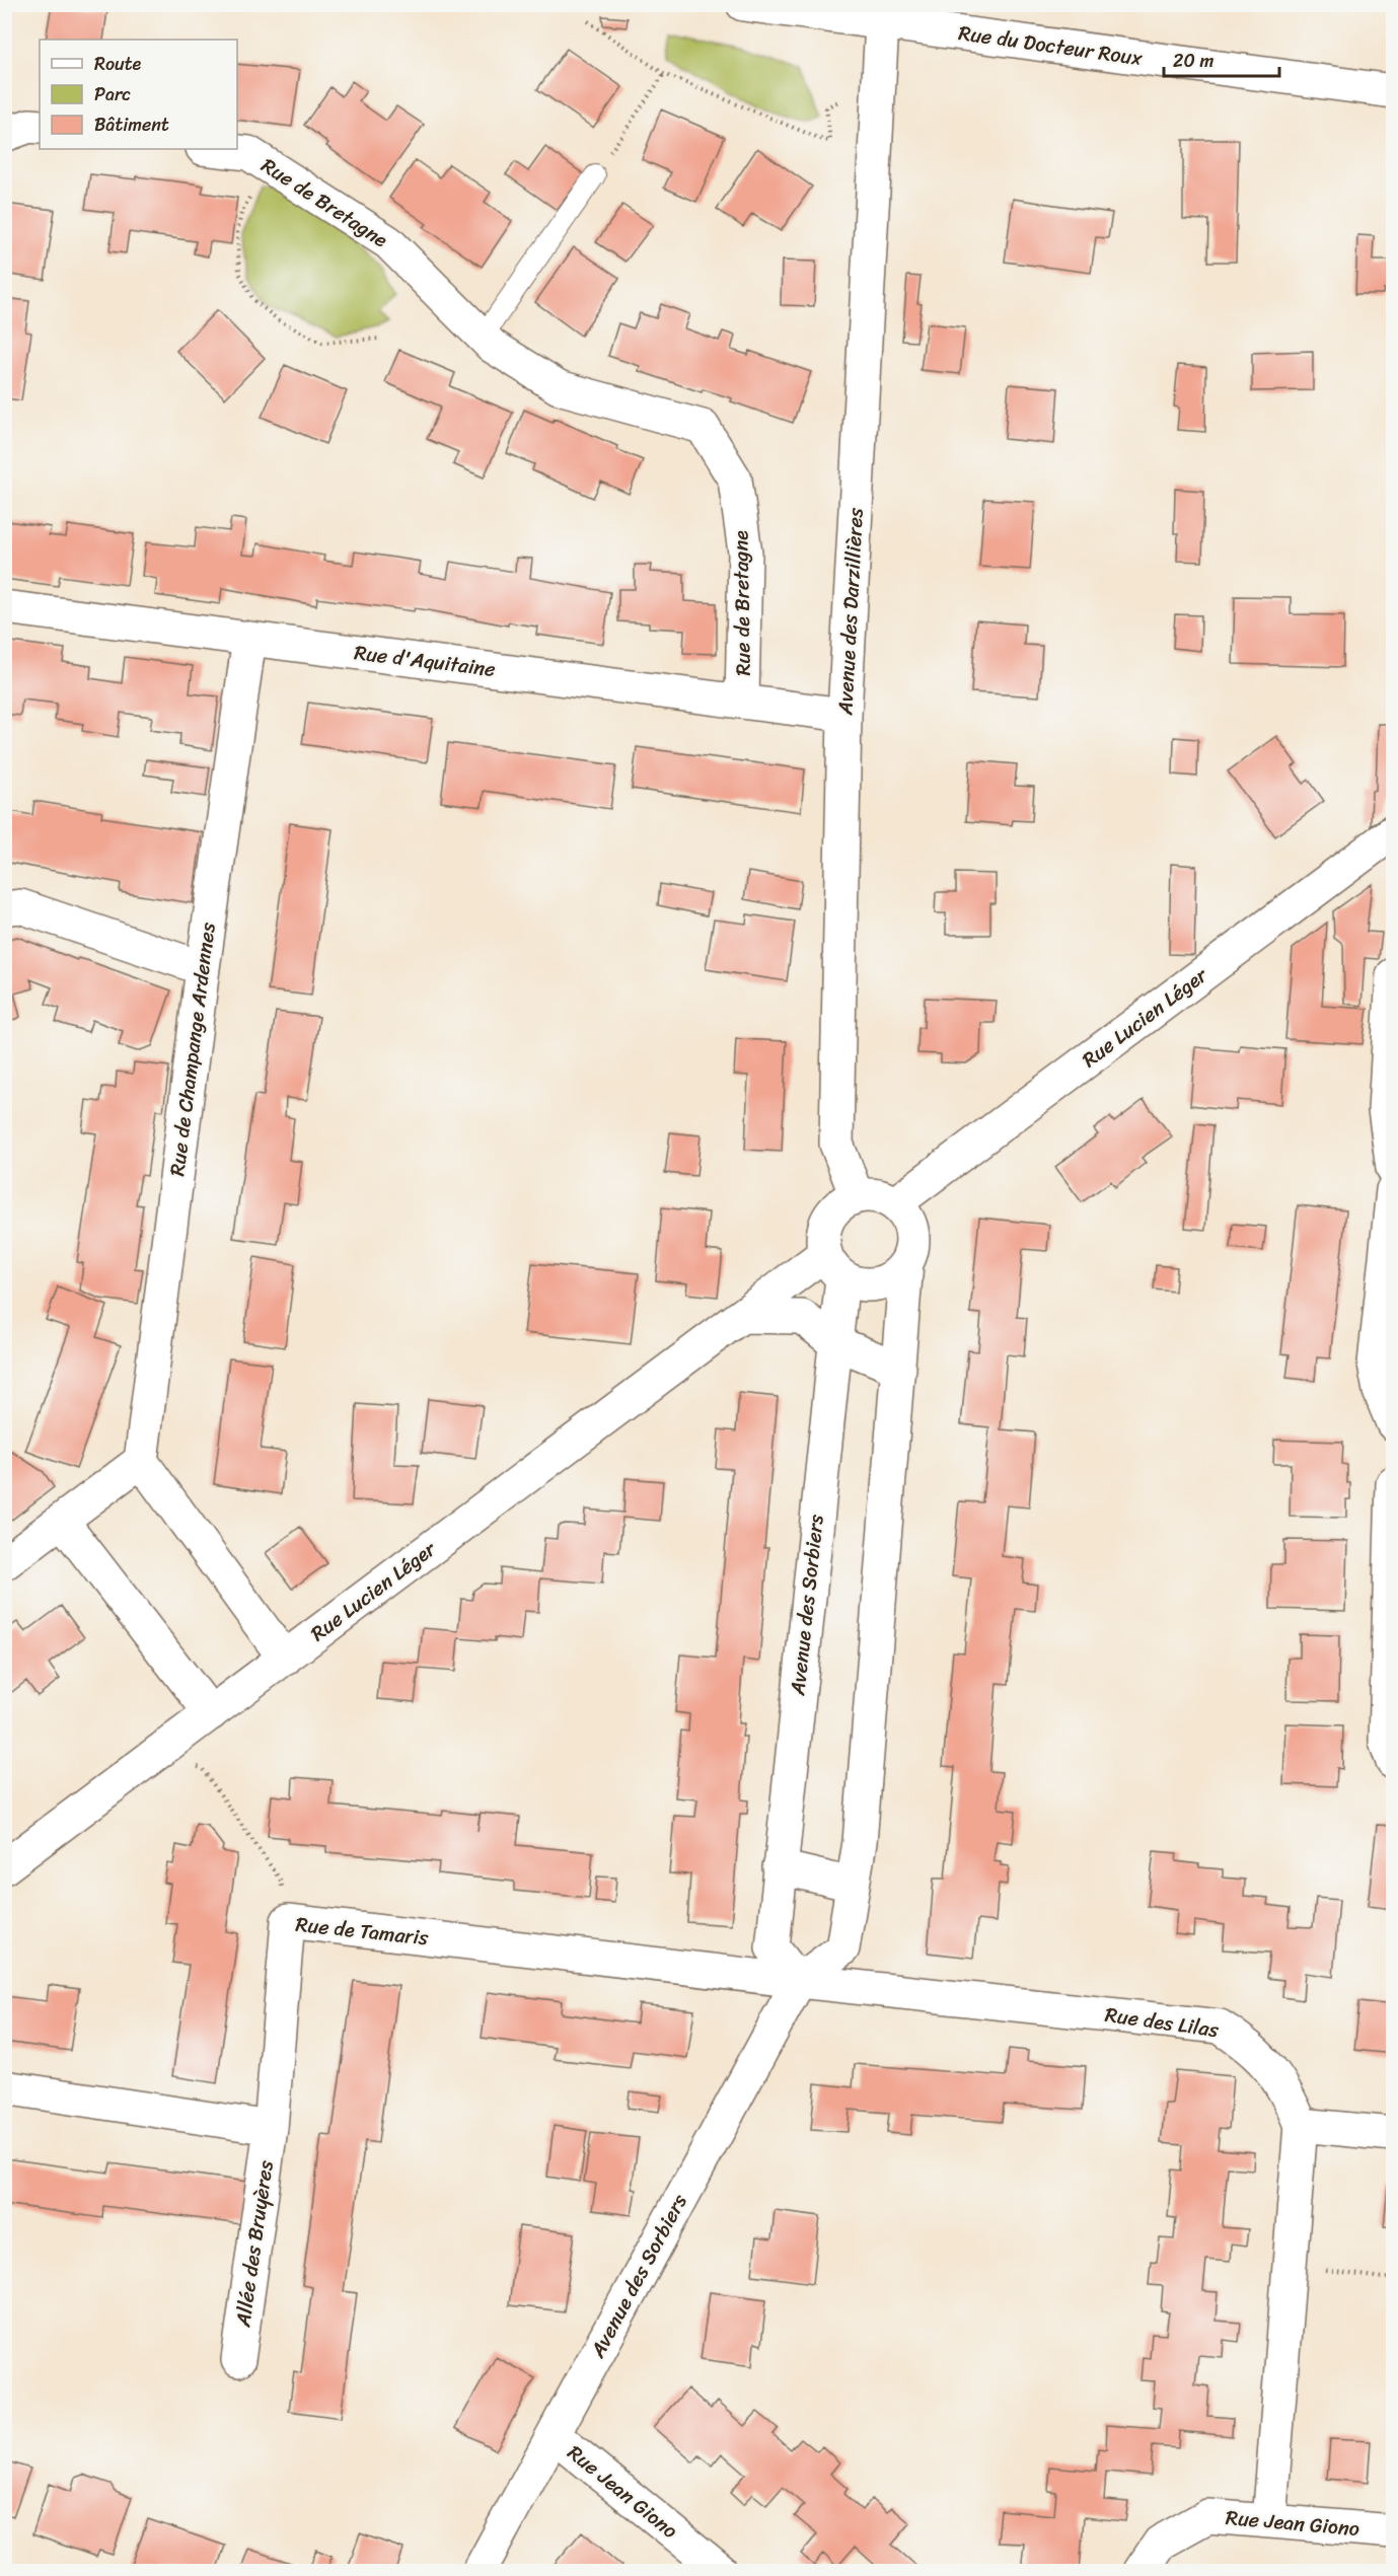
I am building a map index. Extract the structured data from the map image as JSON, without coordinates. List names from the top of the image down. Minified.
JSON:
{"streets":{"street":["Rue du Docteur Roux","Rue de Bretagne","Avenue des Darzillières","Rue d'Aquitaine","Rue Lucien Léger","Rue de Champange Ardennes","Avenue des Sorbiers","Rue de Tamaris","Rue des Lilas","Allée des Bruyères","Rue Jean Giono"]},"crossings":[["Rue du Docteur Roux","Avenue des Darzillières"],["Rue de Bretagne","Rue d'Aquitaine"],["Avenue des Darzillières","Rue d'Aquitaine"],["Avenue des Darzillières","Rue Lucien Léger"],["Avenue des Darzillières","Avenue des Sorbiers"],["Rue d'Aquitaine","Rue de Champange Ardennes"],["Rue Lucien Léger","Avenue des Sorbiers"],["Avenue des Sorbiers","Rue de Tamaris"],["Avenue des Sorbiers","Rue des Lilas"],["Avenue des Sorbiers","Rue Jean Giono"],["Rue de Tamaris","Rue des Lilas"],["Rue de Tamaris","Allée des Bruyères"],["Rue des Lilas","Rue Jean Giono"]],"legend":["Route","Parc","Bâtiment"],"scale_bar":"20 m"}
